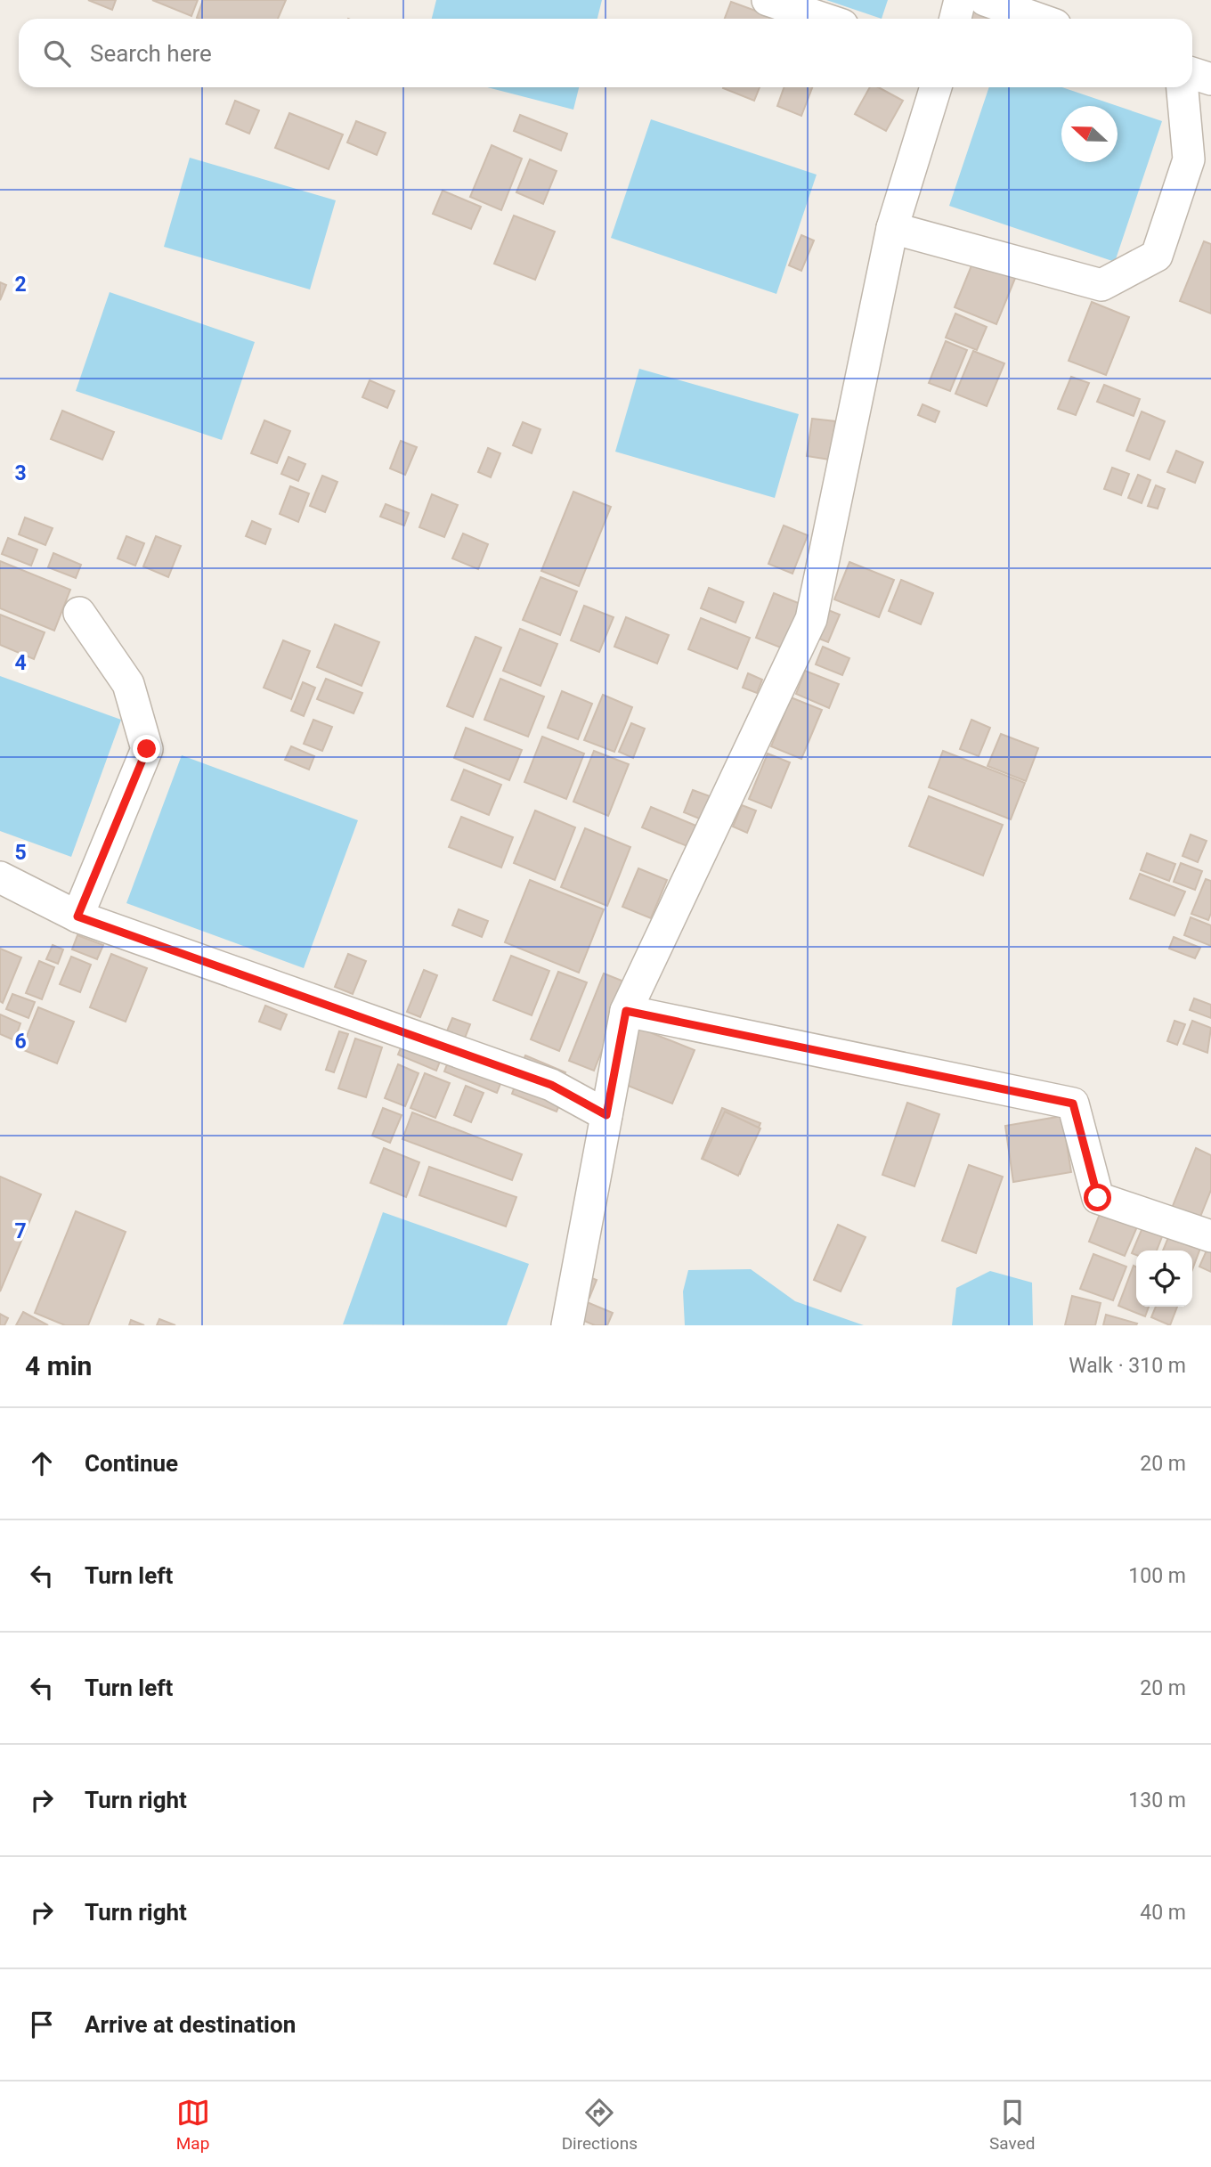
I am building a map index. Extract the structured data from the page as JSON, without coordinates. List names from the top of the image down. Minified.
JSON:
{"north":"left","page":{"search":"Search here","heading":["4 min","Walk · 310 m"],"list":[["Continue","20 m"],["Turn left","100 m"],["Turn left","20 m"],["Turn right","130 m"],["Turn right","40 m"],"Arrive at destination"],"nav":["Map","Directions","Saved"]},"grid":{"rows":["2","3","4","5","6","7"]}}
